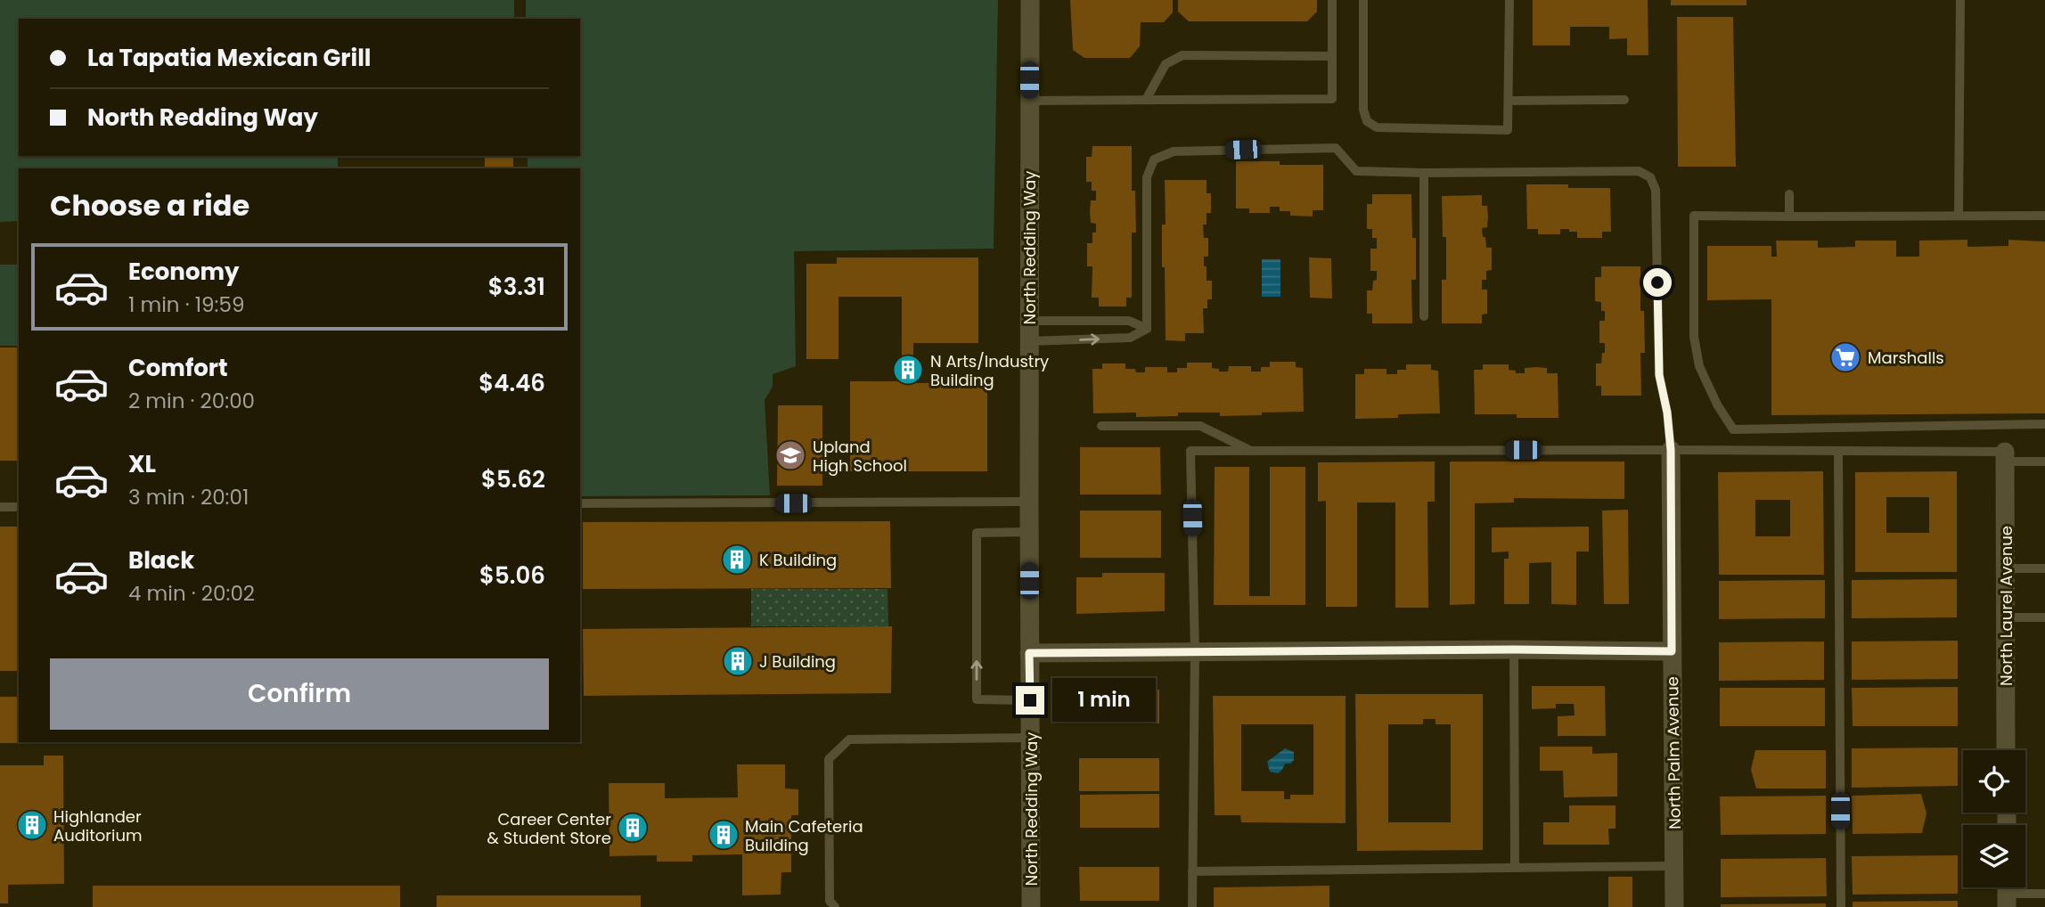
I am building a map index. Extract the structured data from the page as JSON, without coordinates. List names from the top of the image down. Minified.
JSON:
{"streets":{"street":["North Redding Way","North Laurel Avenue","North Palm Avenue"]},"places":{"supermarket":["Marshalls"],"building":["N Arts/Industry Building","K Building","J Building","Highlander Auditorium","Career Center & Student Store","Main Cafeteria Building"],"school or university":["Upland High School"]},"page":{"banner":["La Tapatia Mexican Grill","North Redding Way"],"heading":"Choose a ride","list":[{"name":"Economy","note":"1 min · 19:59","value":"$3.31"},{"name":"Comfort","note":"2 min · 20:00","value":"$4.46"},{"name":"XL","note":"3 min · 20:01","value":"$5.62"},{"name":"Black","note":"4 min · 20:02","value":"$5.06"}],"buttons":"Confirm","bubble":"1 min"}}
